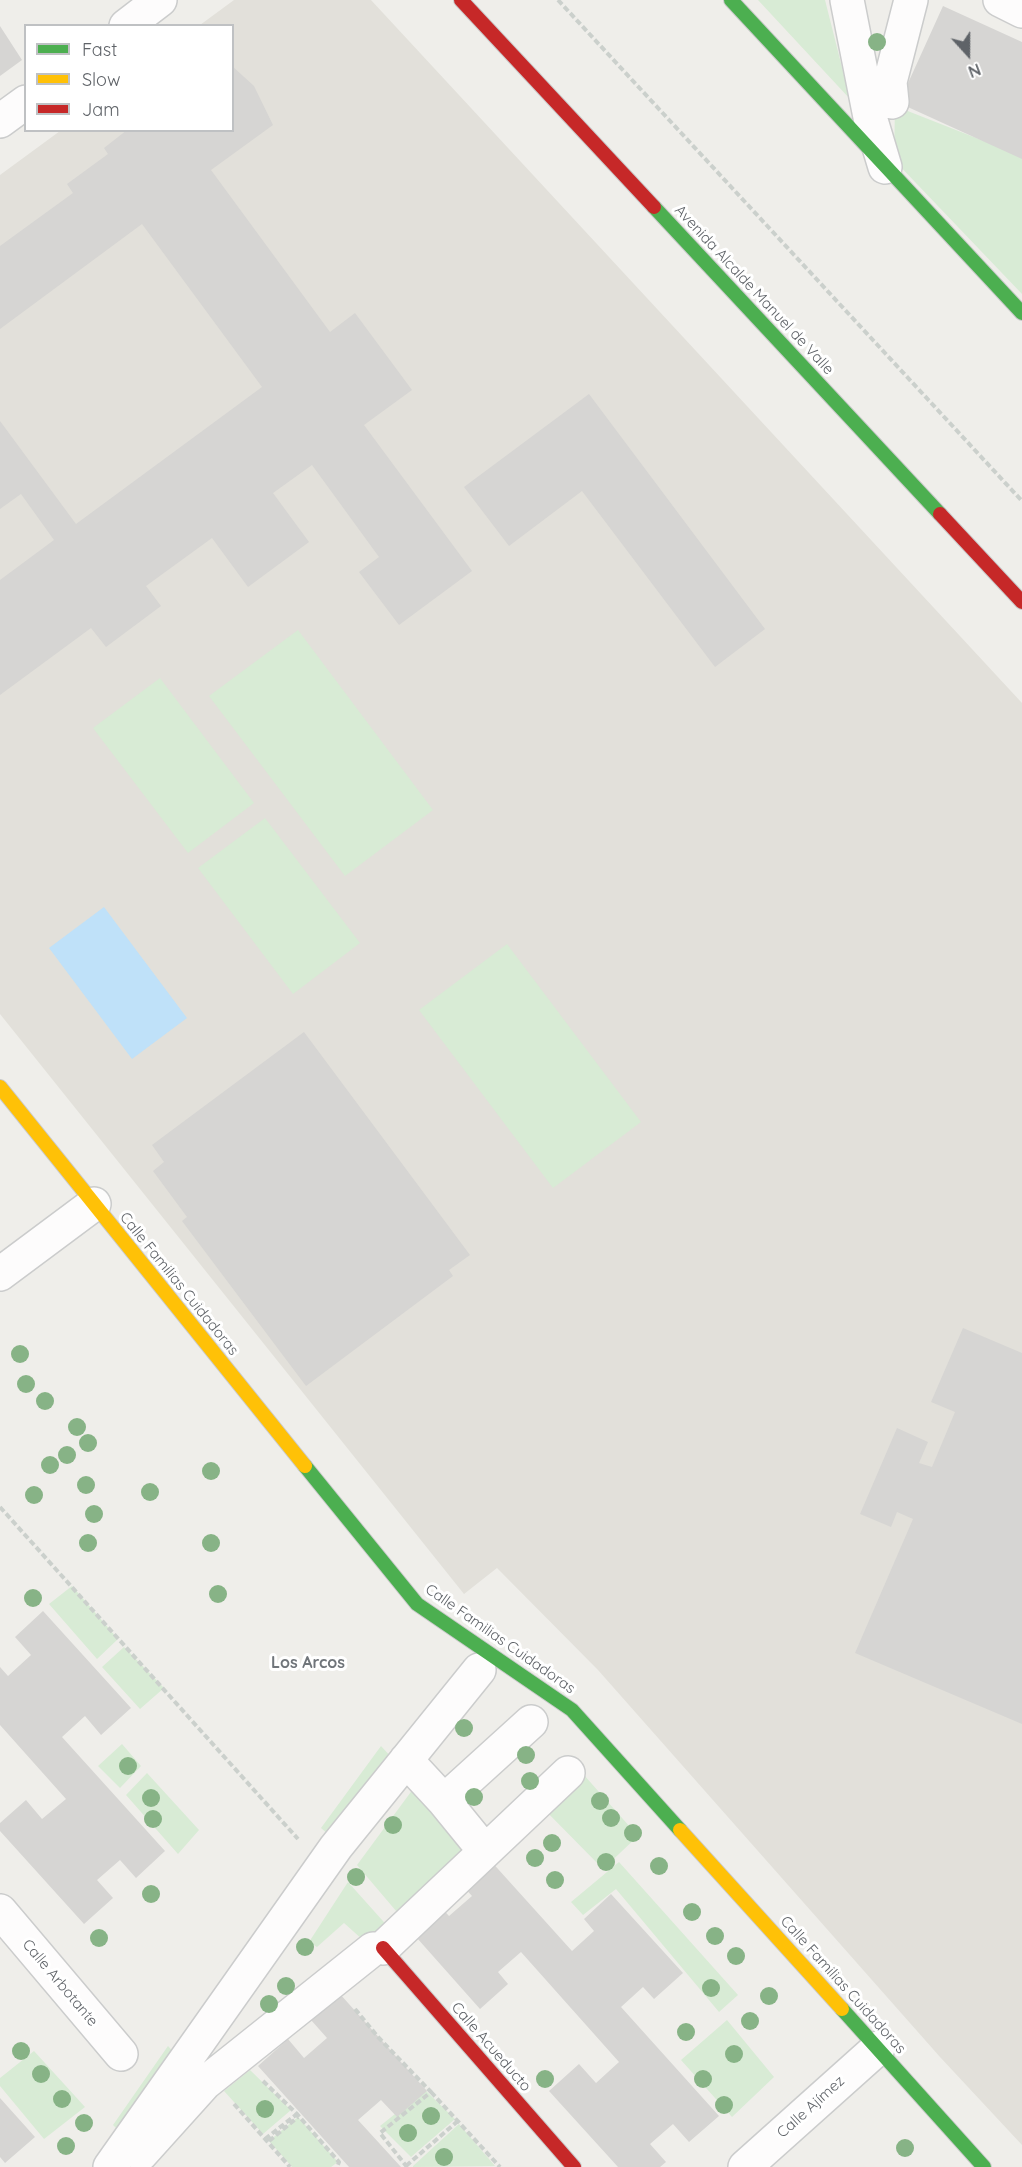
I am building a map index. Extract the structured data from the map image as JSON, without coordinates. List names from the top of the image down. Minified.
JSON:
{"streets":{"street":["Avenida Alcalde Manuel de Valle","Calle Familias Cuidadoras","Calle Arbotante","Calle Acueducto","Calle Ajímez"]},"crossings":[["Calle Familias Cuidadoras","Calle Ajímez"]],"districts":["Los Arcos"],"legend":["Fast","Slow","Jam"],"north":"bottom"}
